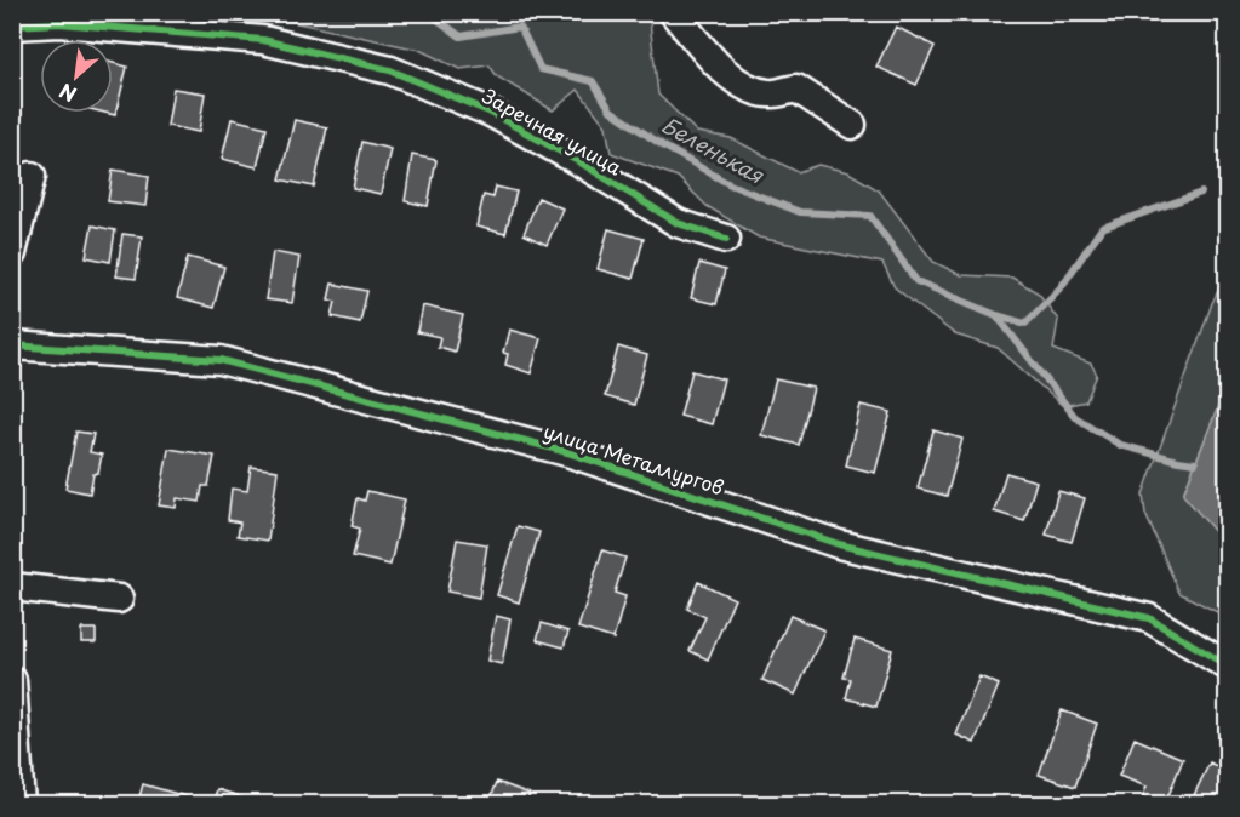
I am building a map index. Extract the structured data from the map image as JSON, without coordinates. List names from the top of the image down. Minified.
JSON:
{"streets":{"street":["Заречная улица","улица Металлургов"]},"water":["Беленькая"],"north":"bottom left"}
